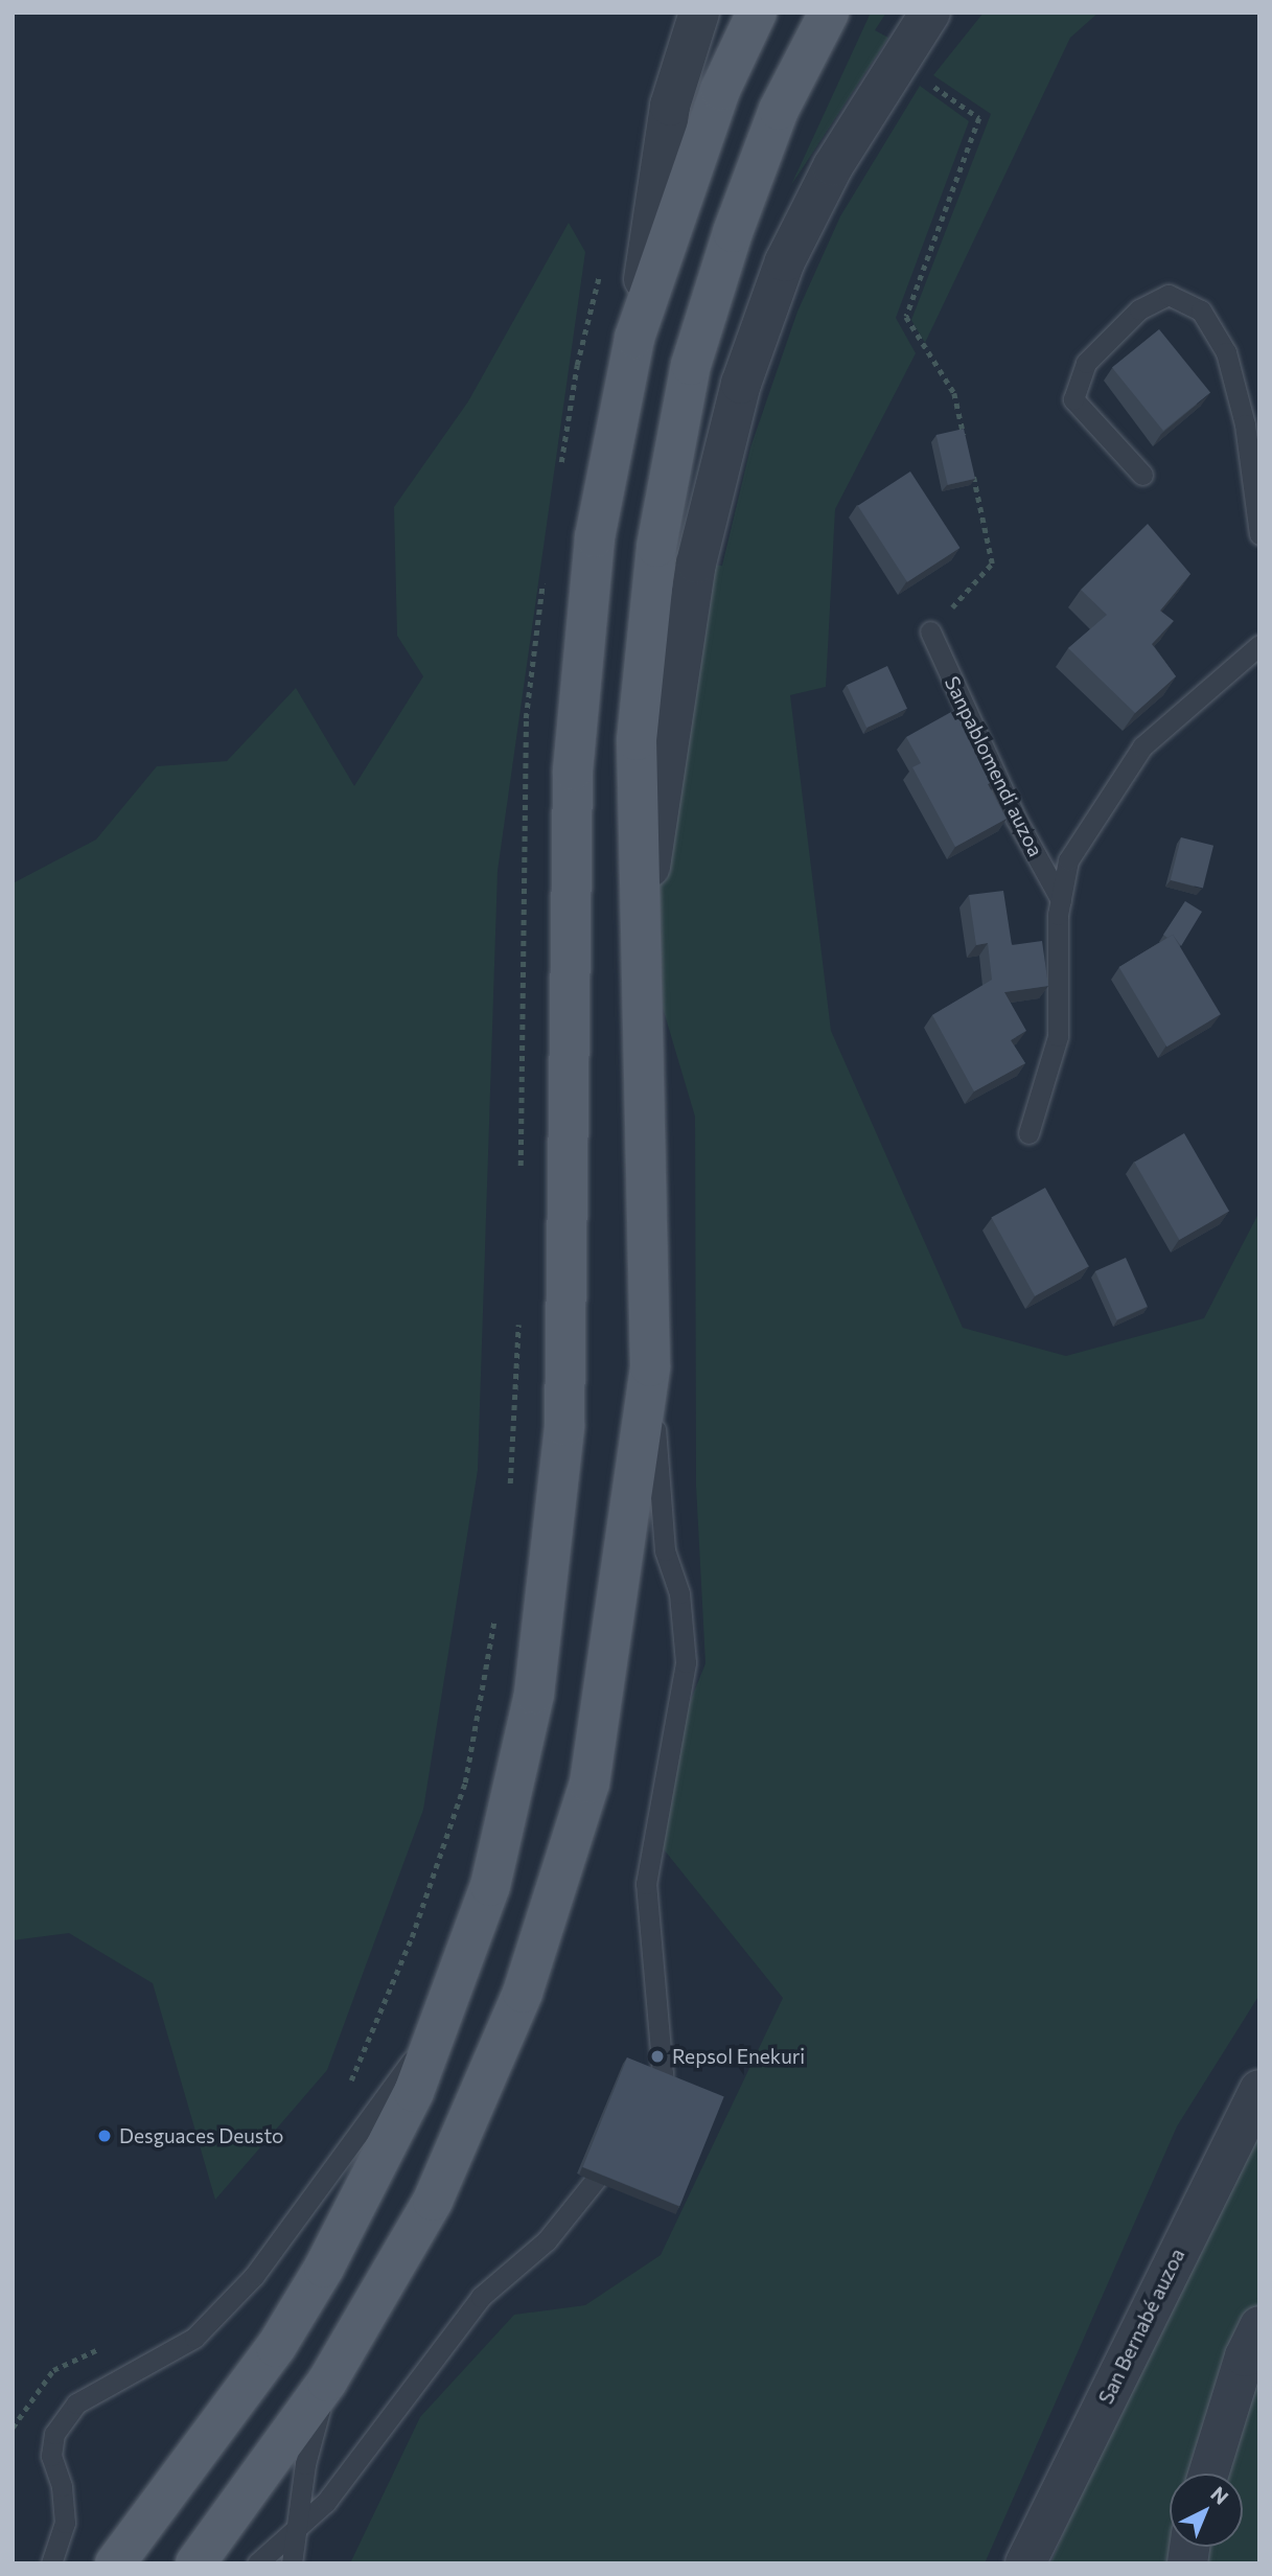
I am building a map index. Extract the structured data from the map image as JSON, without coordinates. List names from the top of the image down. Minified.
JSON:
{"streets":{"street":["San Bernabé auzoa"],"lane":["Sanpablomendi auzoa"]},"places":["Repsol Enekuri","Desguaces Deusto"],"north":"top right"}
